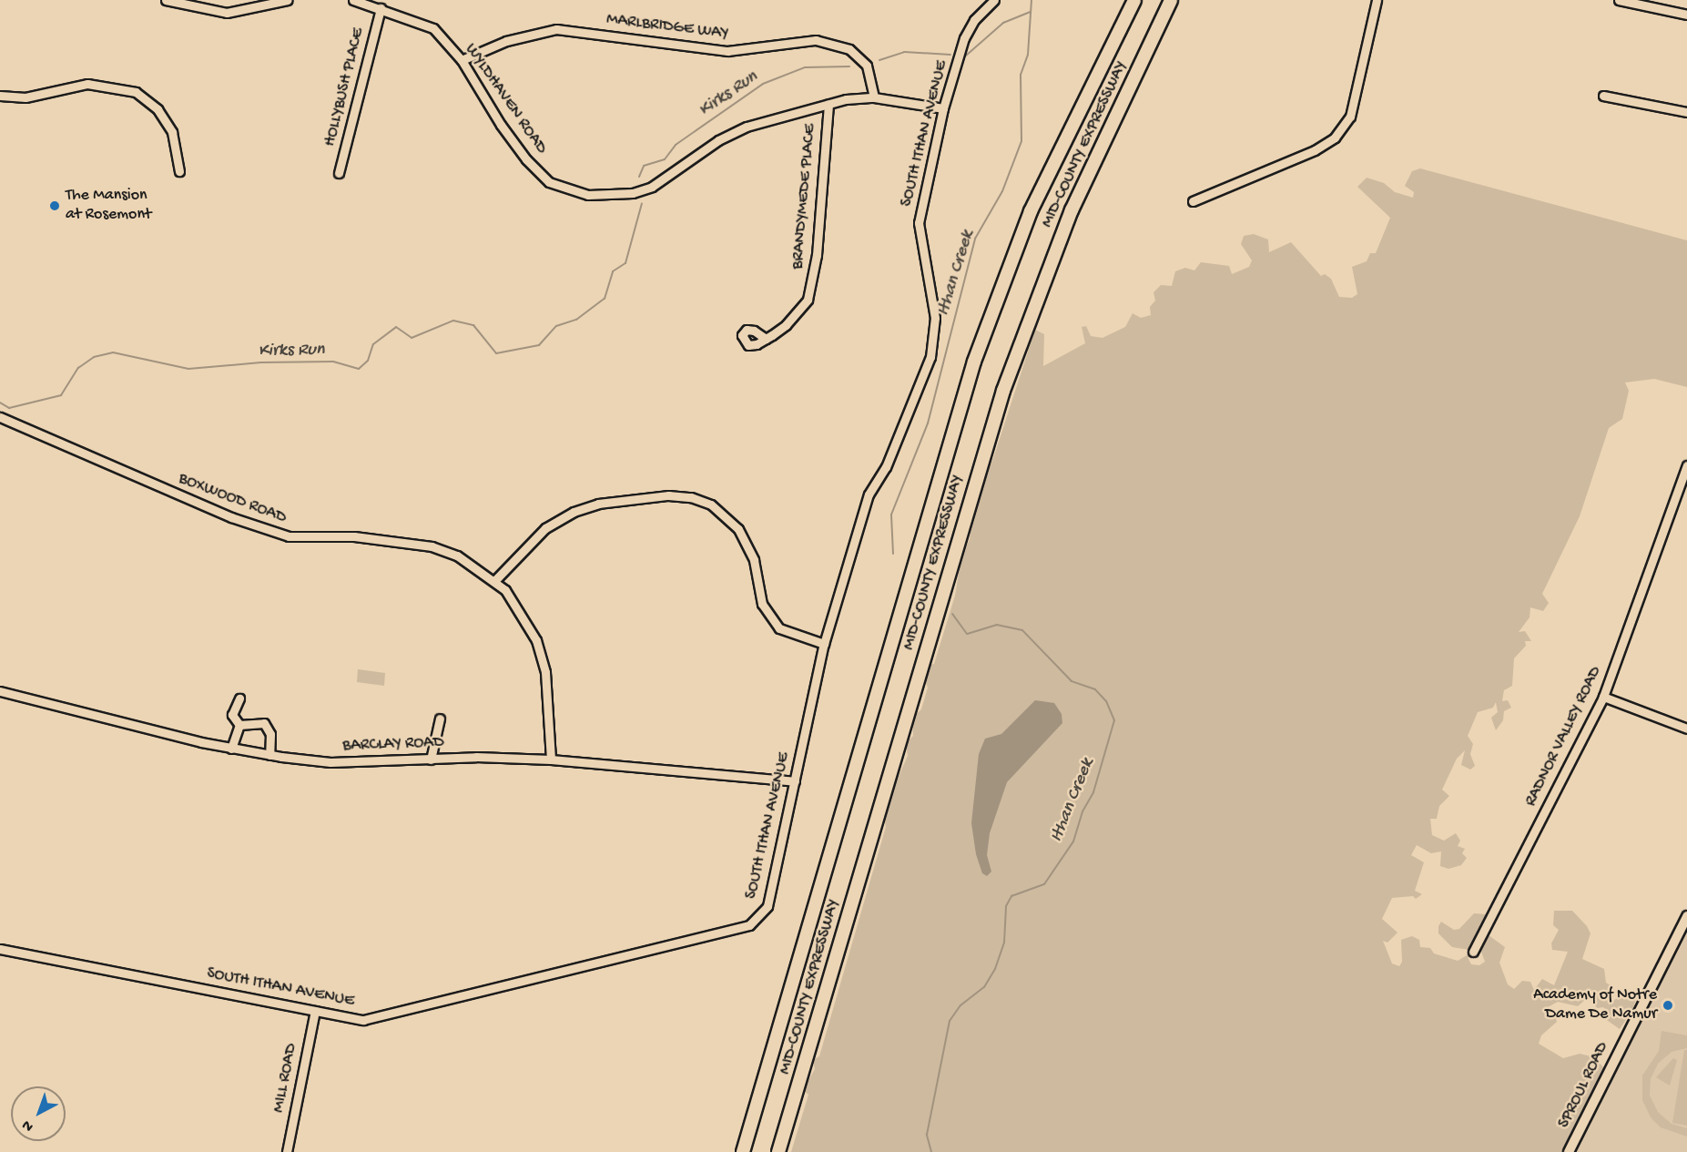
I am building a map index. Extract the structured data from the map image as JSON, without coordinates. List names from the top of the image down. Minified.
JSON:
{"streets":{"highway":["MID-COUNTY EXPRESSWAY"],"main road":["SPROUL ROAD"],"street":["MARLBRIDGE WAY","HOLLYBUSH PLACE","WYLDHAVEN ROAD","SOUTH ITHAN AVENUE","BRANDYMEDE PLACE","BOXWOOD ROAD","RADNOR VALLEY ROAD","BARCLAY ROAD","MILL ROAD"]},"crossings":[["MARLBRIDGE WAY","WYLDHAVEN ROAD"],["HOLLYBUSH PLACE","WYLDHAVEN ROAD"],["WYLDHAVEN ROAD","SOUTH ITHAN AVENUE"],["WYLDHAVEN ROAD","BRANDYMEDE PLACE"],["SOUTH ITHAN AVENUE","BARCLAY ROAD"],["SOUTH ITHAN AVENUE","MILL ROAD"],["BOXWOOD ROAD","BARCLAY ROAD"]],"water":["Kirks Run","Ithan Creek"],"places":["The Mansion at Rosemont","Academy of Notre Dame De Namur"],"north":"bottom left"}
